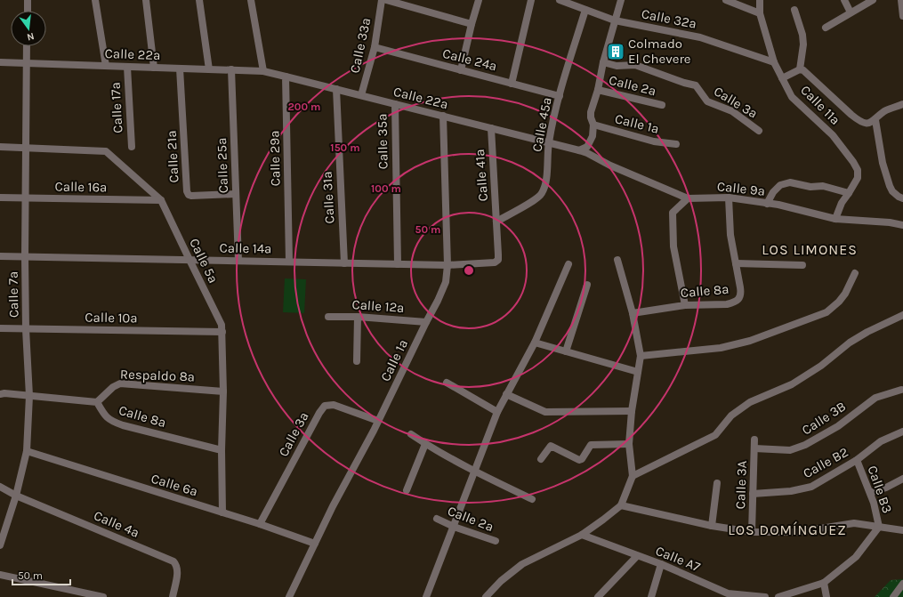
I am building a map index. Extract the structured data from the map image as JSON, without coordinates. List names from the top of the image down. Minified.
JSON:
{"streets":{"street":["Calle 32ª","Calle 33ª","Calle 22ª","Calle 24ª","Calle 2ª","Calle 3ª","Calle 11ª","Calle 17ª","Calle 1ª","Calle 45ª","Calle 35ª","Calle 21ª","Calle 29ª","Calle 25ª","Calle 41ª","Calle 16ª","Calle 9ª","Calle 31ª","Calle 14ª","Calle 5ª","Calle 8ª","Calle 7ª","Calle 12ª","Calle 10ª","Respaldo 8ª","Calle 3B","Calle B2","Calle 6ª","Calle 3A","Calle B3","Calle 4ª","Calle A7"]},"crossings":[["Calle 32ª","Calle 11ª"],["Calle 32ª","Calle 45ª"],["Calle 33ª","Calle 22ª"],["Calle 33ª","Calle 24ª"],["Calle 22ª","Calle 17ª"],["Calle 22ª","Calle 1ª"],["Calle 22ª","Calle 45ª"],["Calle 22ª","Calle 35ª"],["Calle 22ª","Calle 21ª"],["Calle 22ª","Calle 29ª"],["Calle 22ª","Calle 25ª"],["Calle 22ª","Calle 41ª"],["Calle 22ª","Calle 9ª"],["Calle 22ª","Calle 31ª"],["Calle 22ª","Calle 7ª"],["Calle 24ª","Calle 45ª"],["Calle 3ª","Calle 1ª"],["Calle 3ª","Calle 6ª"],["Calle 11ª","Calle 9ª"],["Calle 1ª","Calle 41ª"],["Calle 1ª","Calle 14ª"],["Calle 1ª","Calle 12ª"],["Calle 1ª","Calle 6ª"],["Calle 45ª","Calle 41ª"],["Calle 35ª","Calle 14ª"],["Calle 21ª","Calle 25ª"],["Calle 29ª","Calle 14ª"],["Calle 25ª","Calle 14ª"],["Calle 41ª","Calle 14ª"],["Calle 16ª","Calle 5ª"],["Calle 16ª","Calle 7ª"],["Calle 9ª","Calle 8ª"],["Calle 31ª","Calle 14ª"],["Calle 14ª","Calle 5ª"],["Calle 14ª","Calle 7ª"],["Calle 5ª","Calle 8ª"],["Calle 5ª","Calle 7ª"],["Calle 5ª","Calle 10ª"],["Calle 5ª","Respaldo 8ª"],["Calle 5ª","Calle 6ª"],["Calle 8ª","Respaldo 8ª"],["Calle 7ª","Calle 10ª"],["Calle 7ª","Calle 6ª"],["Calle 7ª","Calle 4ª"],["Calle 3B","Calle 3A"],["Calle B2","Calle 3A"],["Calle B2","Calle B3"]],"districts":["LOS LIMONES","LOS DOMÍNGUEZ"],"places":{"building":["Colmado El Chevere"]},"scale_bar":"50 m","north":"bottom","rings":["200 m","150 m","100 m","50 m"]}
